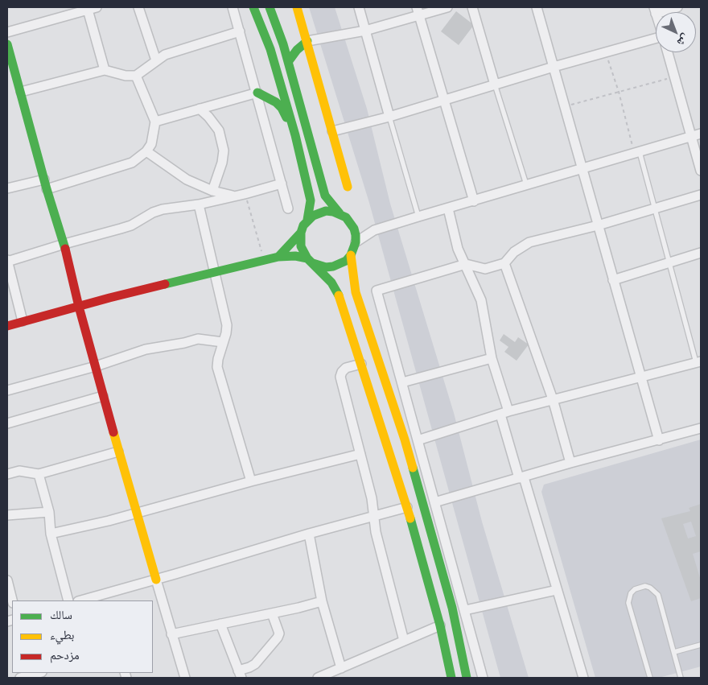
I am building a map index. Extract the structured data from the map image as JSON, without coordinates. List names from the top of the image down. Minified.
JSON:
{"legend":["سالك","بطيء","مزدحم"],"north":"bottom right"}
